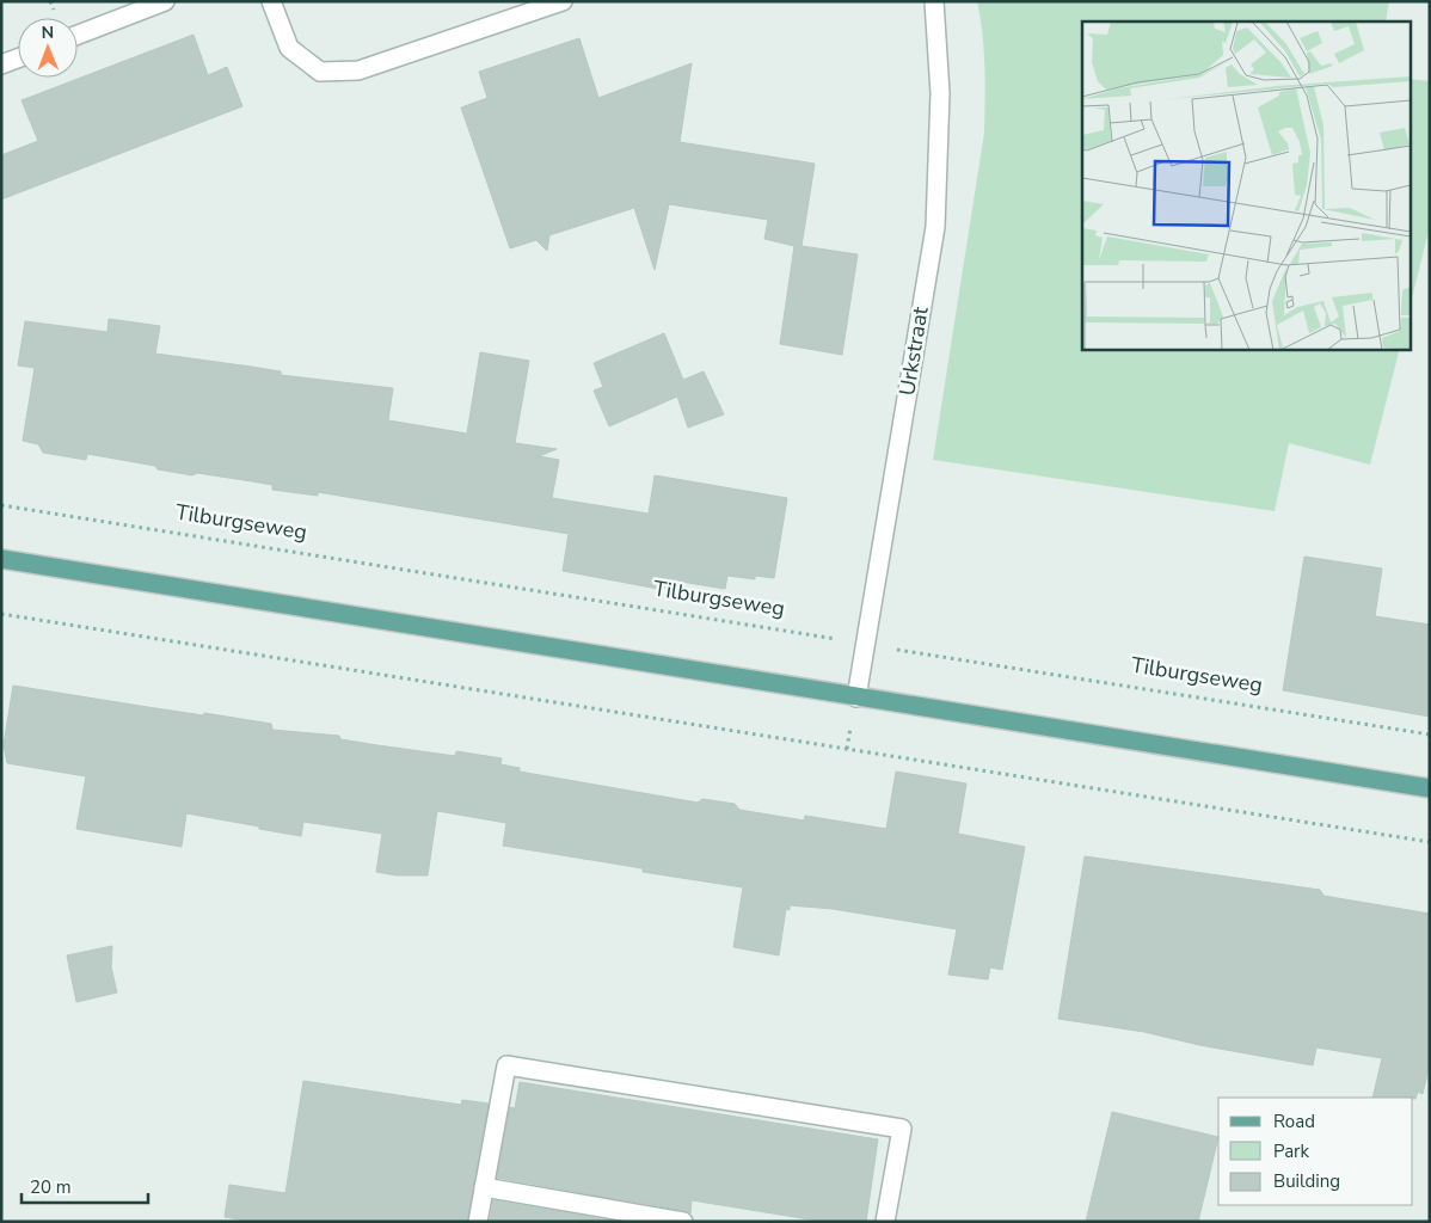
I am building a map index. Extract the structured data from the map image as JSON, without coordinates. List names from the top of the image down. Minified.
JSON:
{"streets":{"street":["Urkstraat"],"path":["Tilburgseweg"]},"crossings":[["Urkstraat","Tilburgseweg"]],"legend":["Road","Park","Building"],"scale_bar":"20 m","north":"top"}
